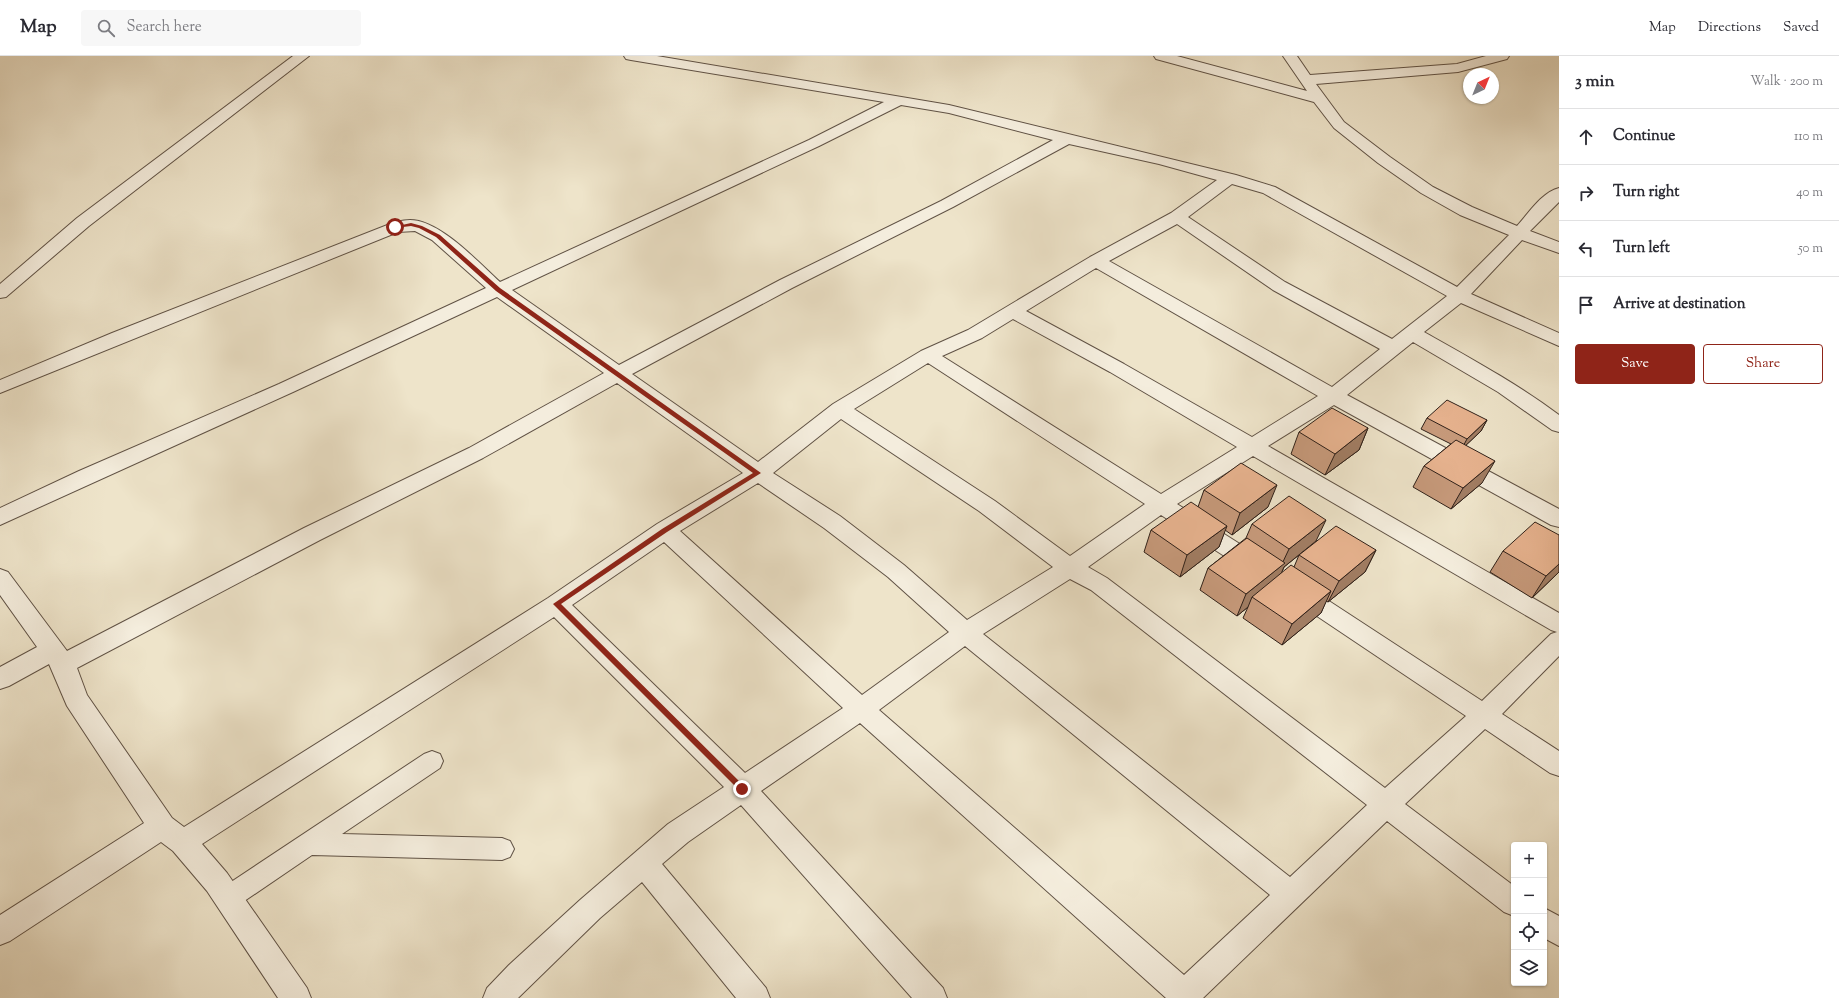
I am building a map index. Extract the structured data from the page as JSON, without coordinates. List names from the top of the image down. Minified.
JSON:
{"north":"top right","page":{"header":"Map","search":"Search here","nav":["Map","Directions","Saved"],"heading":["3 min","Walk · 200 m"],"list":[["Continue","110 m"],["Turn right","40 m"],["Turn left","50 m"],"Arrive at destination"],"buttons":["Save","Share"],"map_buttons":["+","−"]}}
